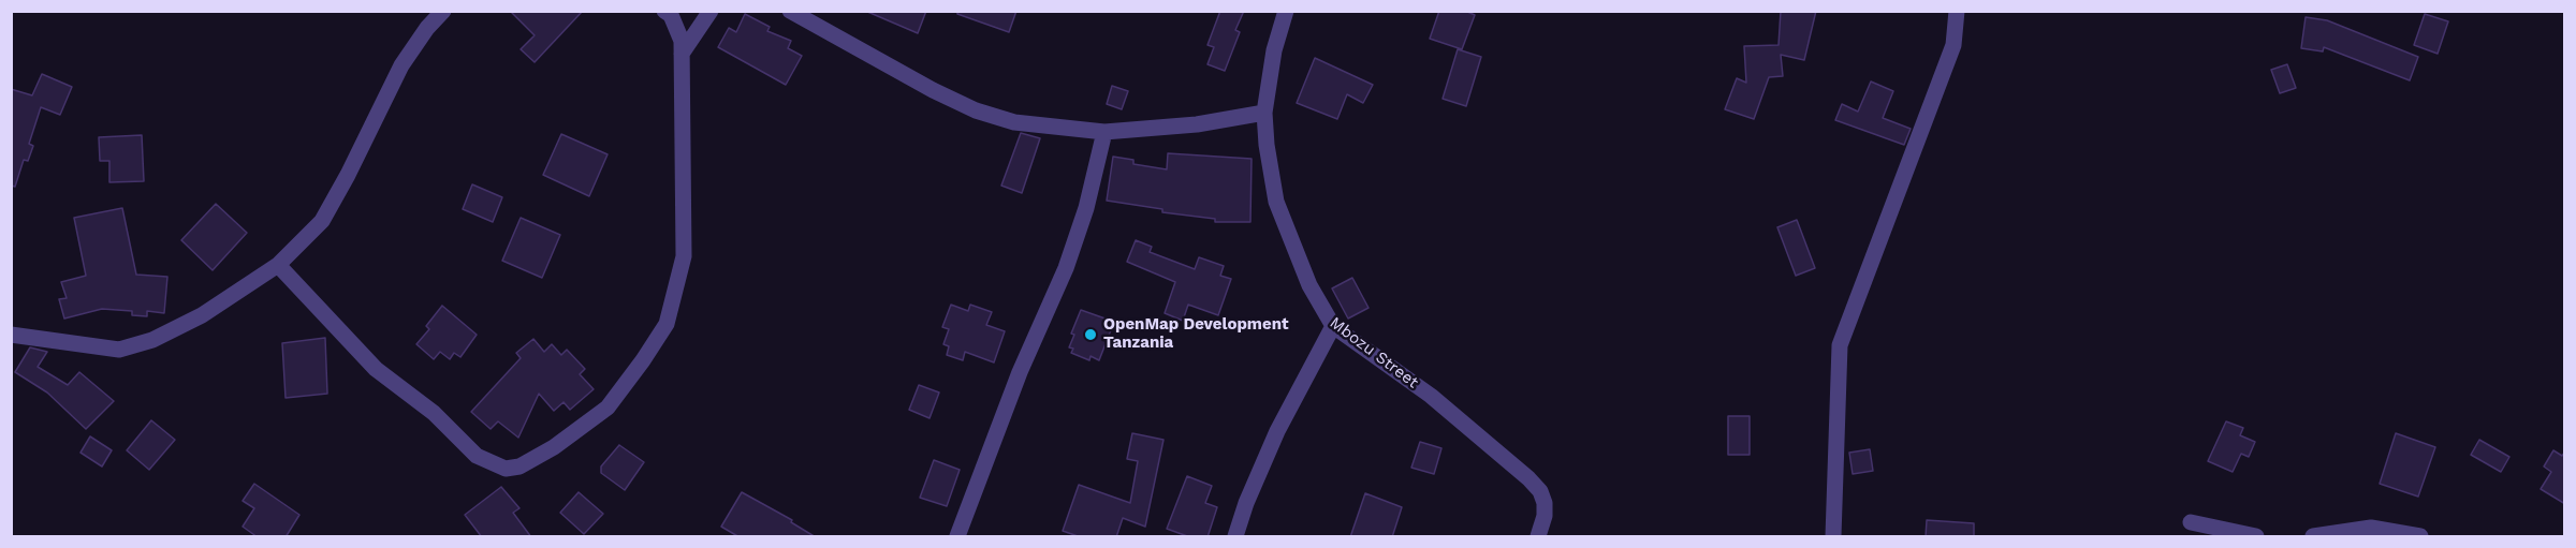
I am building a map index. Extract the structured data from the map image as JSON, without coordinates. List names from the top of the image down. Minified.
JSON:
{"streets":{"street":["Mbozu Street"]},"places":["OpenMap Development Tanzania"]}
